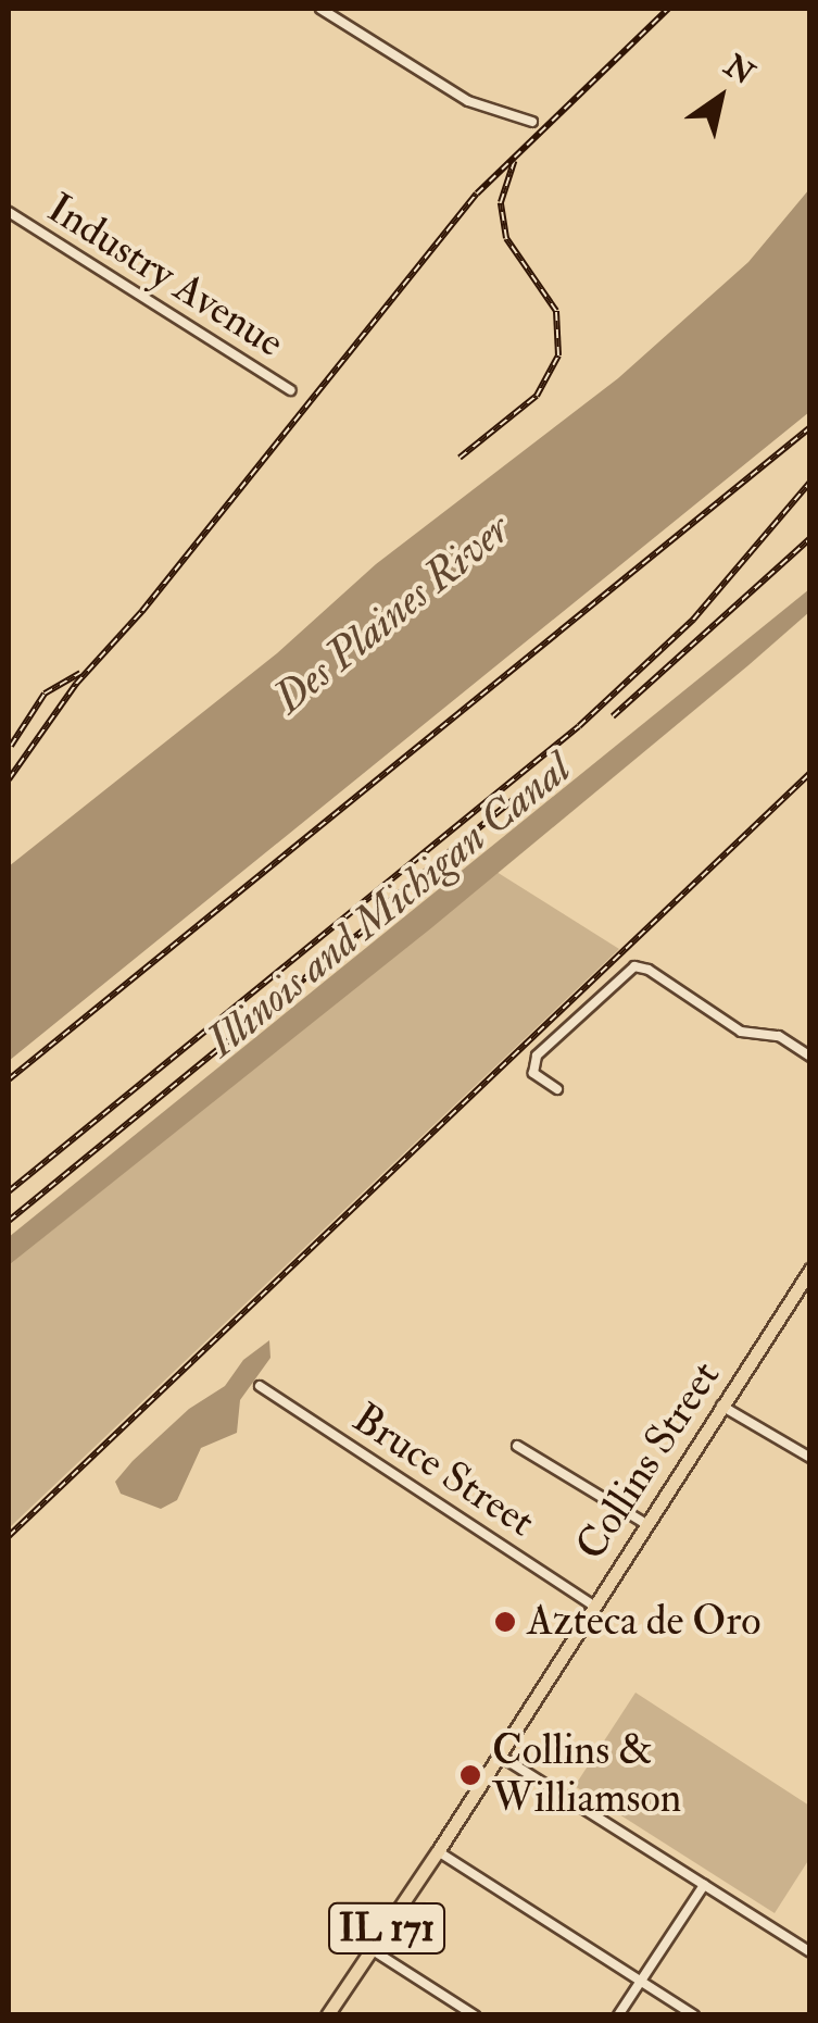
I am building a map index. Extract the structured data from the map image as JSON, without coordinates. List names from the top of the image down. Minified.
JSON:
{"streets":{"main road":["Collins Street","IL 171"],"street":["Industry Avenue","Bruce Street"]},"crossings":[["Collins Street","Bruce Street"]],"water":["Des Plaines River","Illinois and Michigan Canal"],"places":["Azteca de Oro","Collins & Williamson"],"north":"top right"}
